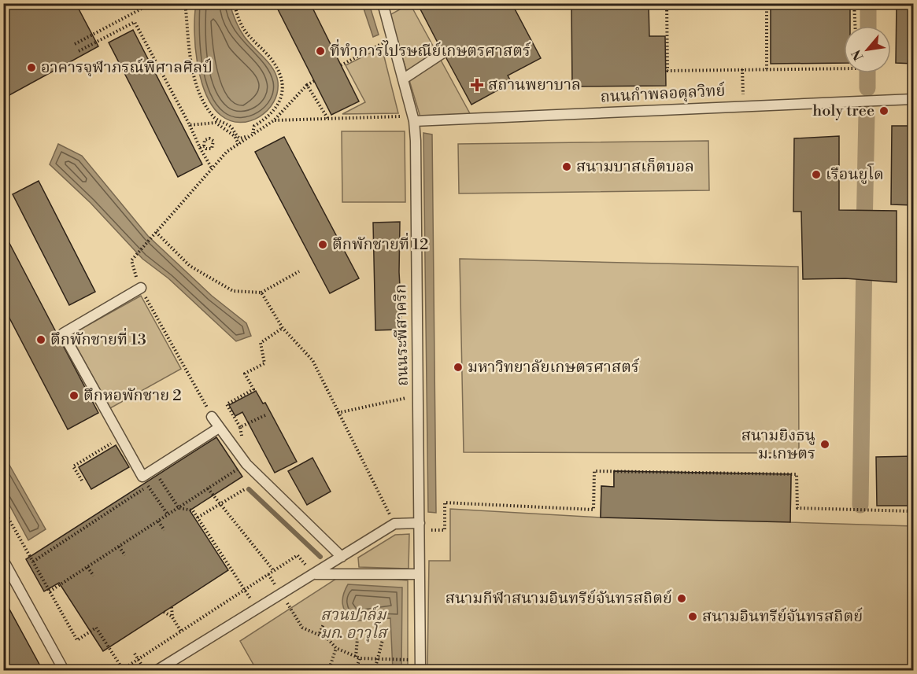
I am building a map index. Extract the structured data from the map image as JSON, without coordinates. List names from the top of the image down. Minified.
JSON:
{"streets":{"lane":["ถนนกำพลอดุลวิทย์","ถนนระพีสาคริก"]},"crossings":[["ถนนกำพลอดุลวิทย์","ถนนระพีสาคริก"]],"parks":["สวนปาล์ม มก. อาวุโส"],"places":{"other":["ที่ทำการไปรษณีย์เกษตรศาสตร์","อาคารจุฬาภรณ์พิศาลศิลป์","holy tree","สนามบาสเก็ตบอล","เรือนยูโด","ตึกพักชายที่ 12","ตึกพักชายที่ 13","มหาวิทยาลัยเกษตรศาสตร์","ตึกหอพักชาย 2","สนามยิงธนู ม.เกษตร","สนามกีฬาสนามอินทรีย์จันทรสถิตย์","สนามอินทรีย์จันทรสถิตย์"],"health":["สถานพยาบาล"]},"north":"bottom left"}
